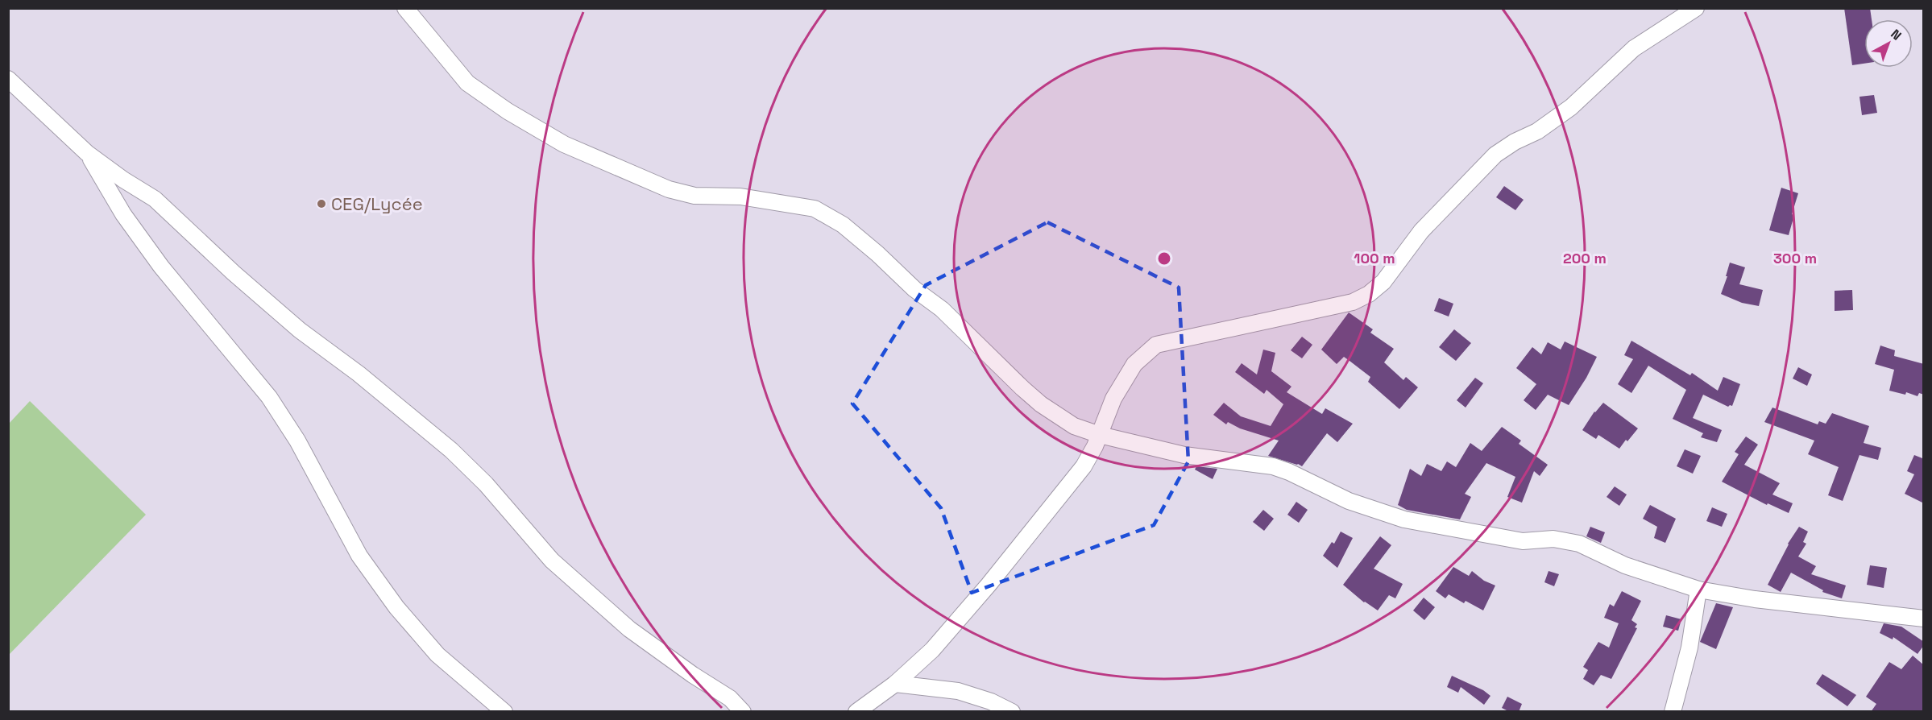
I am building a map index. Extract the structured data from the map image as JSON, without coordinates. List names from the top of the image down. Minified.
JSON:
{"places":["CEG/Lycée"],"north":"top right","rings":["100 m","200 m","300 m"]}
